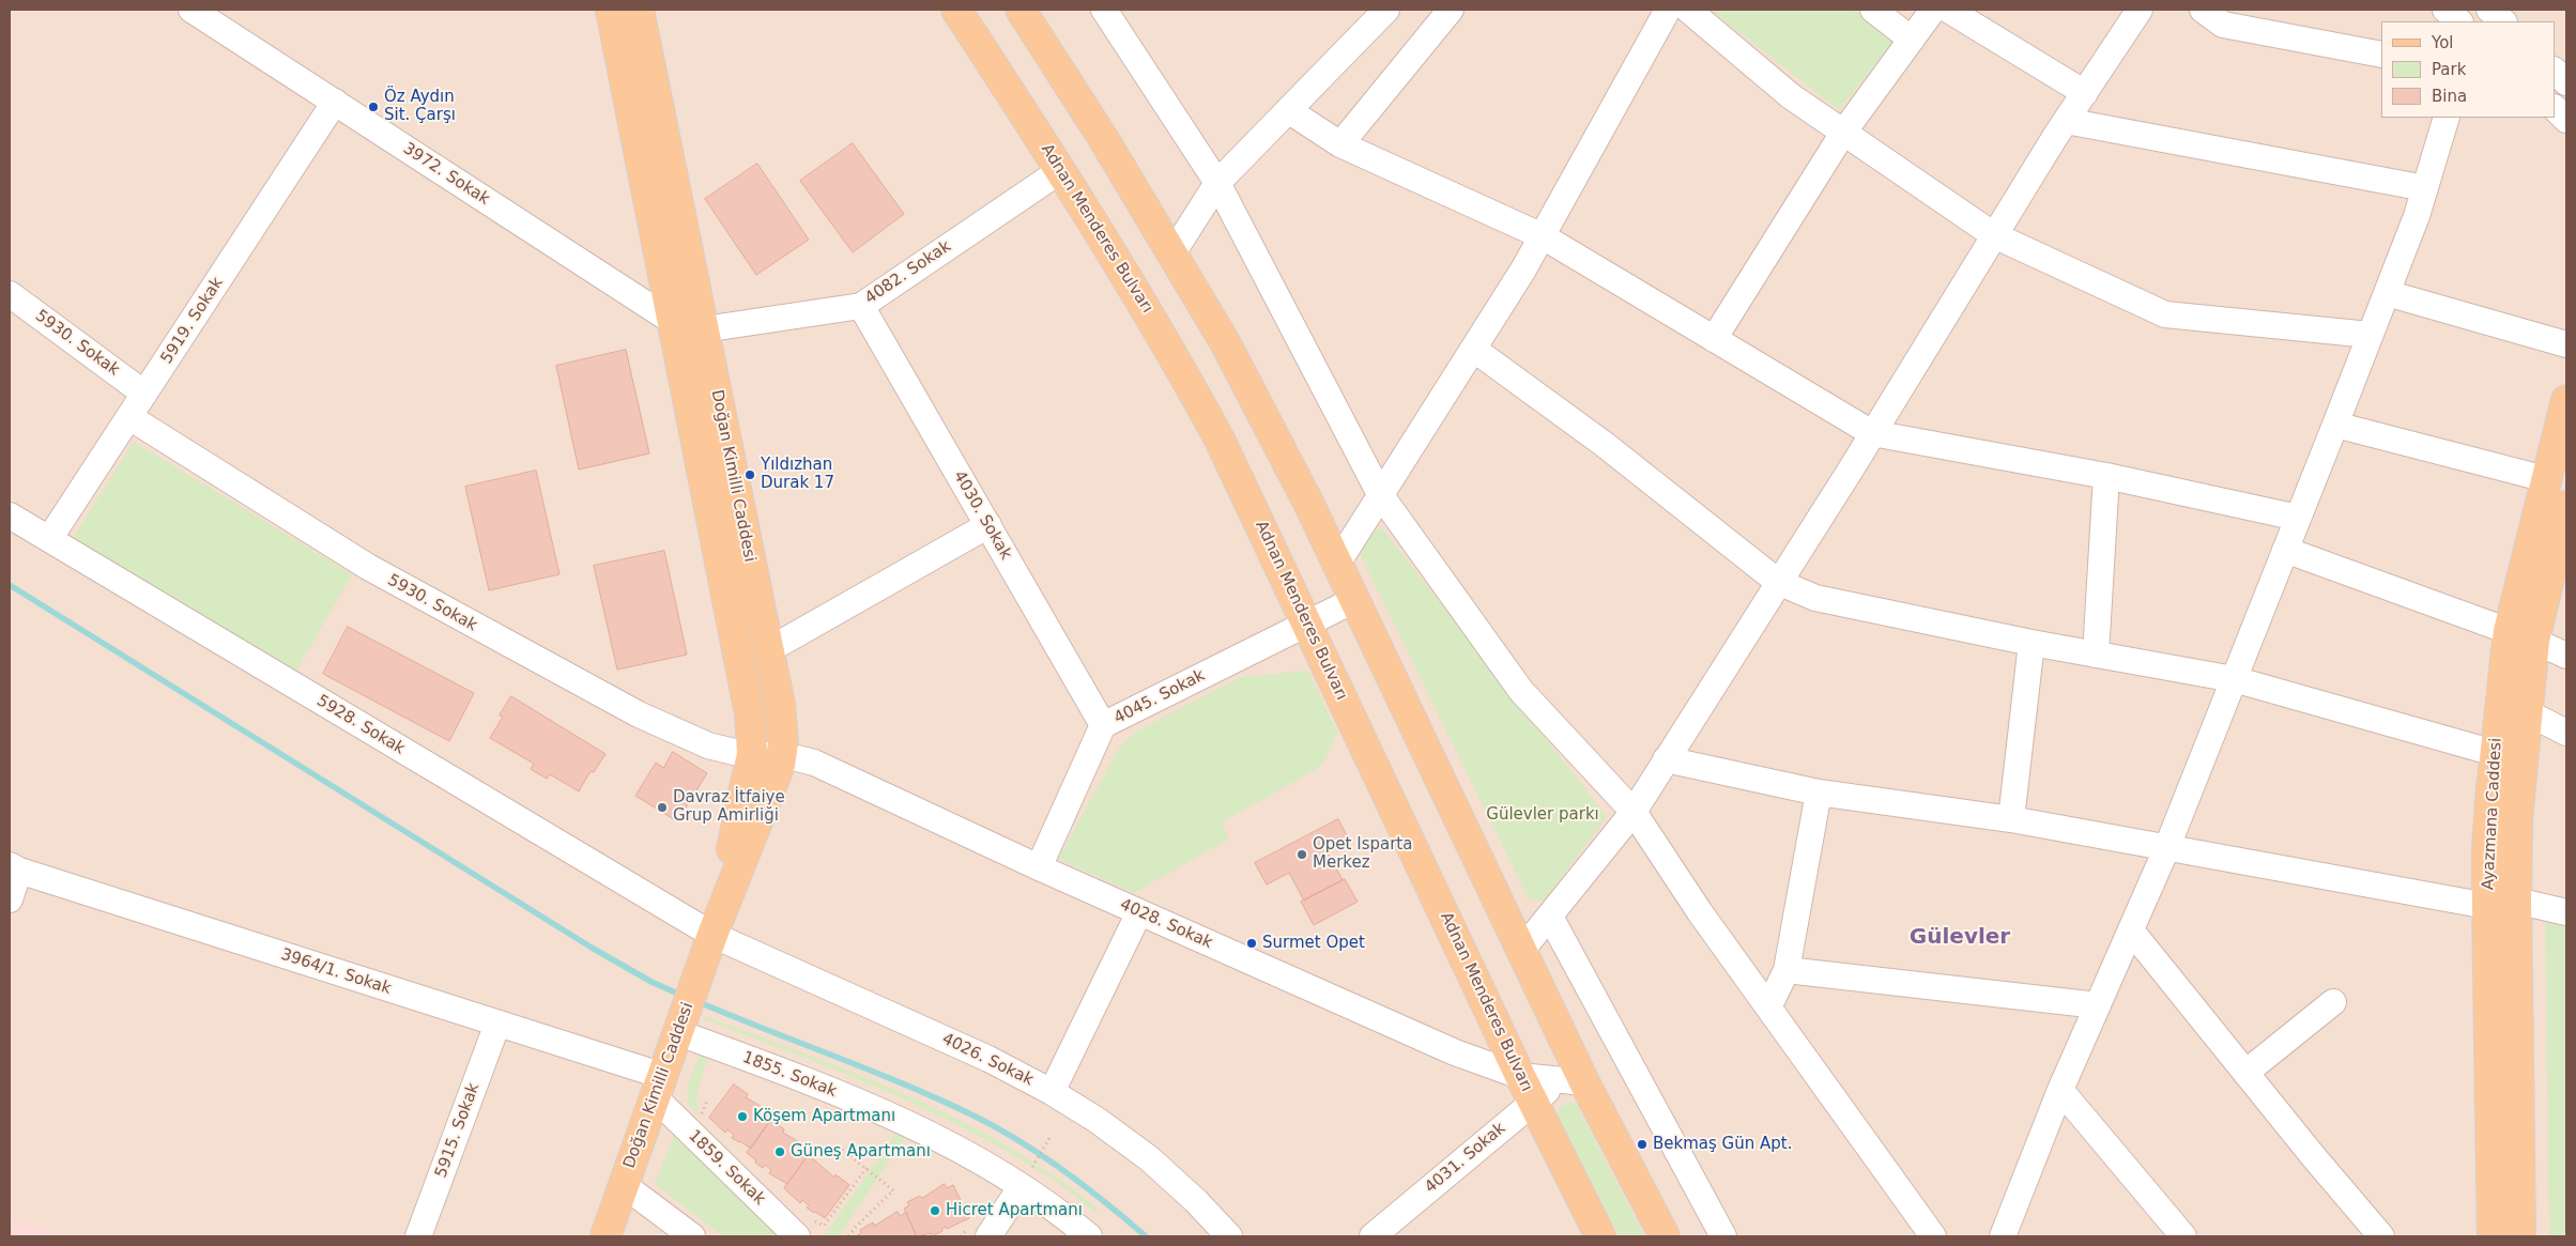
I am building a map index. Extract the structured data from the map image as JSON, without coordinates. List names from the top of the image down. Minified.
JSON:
{"streets":{"main road":["Adnan Menderes Bulvarı","Doğan Kimilli Caddesi","Ayazmana Caddesi"],"street":["3972. Sokak","4082. Sokak","5919. Sokak","5930. Sokak","4030. Sokak","4045. Sokak","5928. Sokak","4028. Sokak","3964/1. Sokak","4026. Sokak","1855. Sokak","5915. Sokak","4031. Sokak","1859. Sokak"]},"crossings":[["3972. Sokak","4082. Sokak"],["3972. Sokak","5919. Sokak"],["3972. Sokak","Doğan Kimilli Caddesi"],["Adnan Menderes Bulvarı","4082. Sokak"],["Adnan Menderes Bulvarı","4045. Sokak"],["Adnan Menderes Bulvarı","4028. Sokak"],["Adnan Menderes Bulvarı","4031. Sokak"],["4082. Sokak","Doğan Kimilli Caddesi"],["4082. Sokak","4030. Sokak"],["5919. Sokak","5930. Sokak"],["5919. Sokak","5928. Sokak"],["5930. Sokak","Doğan Kimilli Caddesi"],["5930. Sokak","4028. Sokak"],["Doğan Kimilli Caddesi","5928. Sokak"],["Doğan Kimilli Caddesi","4028. Sokak"],["Doğan Kimilli Caddesi","3964/1. Sokak"],["Doğan Kimilli Caddesi","4026. Sokak"],["Doğan Kimilli Caddesi","1855. Sokak"],["Doğan Kimilli Caddesi","1859. Sokak"],["4030. Sokak","4045. Sokak"],["4045. Sokak","4028. Sokak"],["5928. Sokak","4026. Sokak"],["4028. Sokak","4031. Sokak"],["3964/1. Sokak","5915. Sokak"],["3964/1. Sokak","1859. Sokak"]],"districts":["Gülevler"],"parks":["Gülevler parkı"],"places":["Öz Aydın Sit. Çarşı","Yıldızhan Durak 17","Davraz İtfaiye Grup Amirliği","Opet Isparta Merkez","Surmet Opet","Köşem Apartmanı","Bekmaş Gün Apt.","Güneş Apartmanı","Hicret Apartmanı"],"legend":["Yol","Park","Bina"]}
